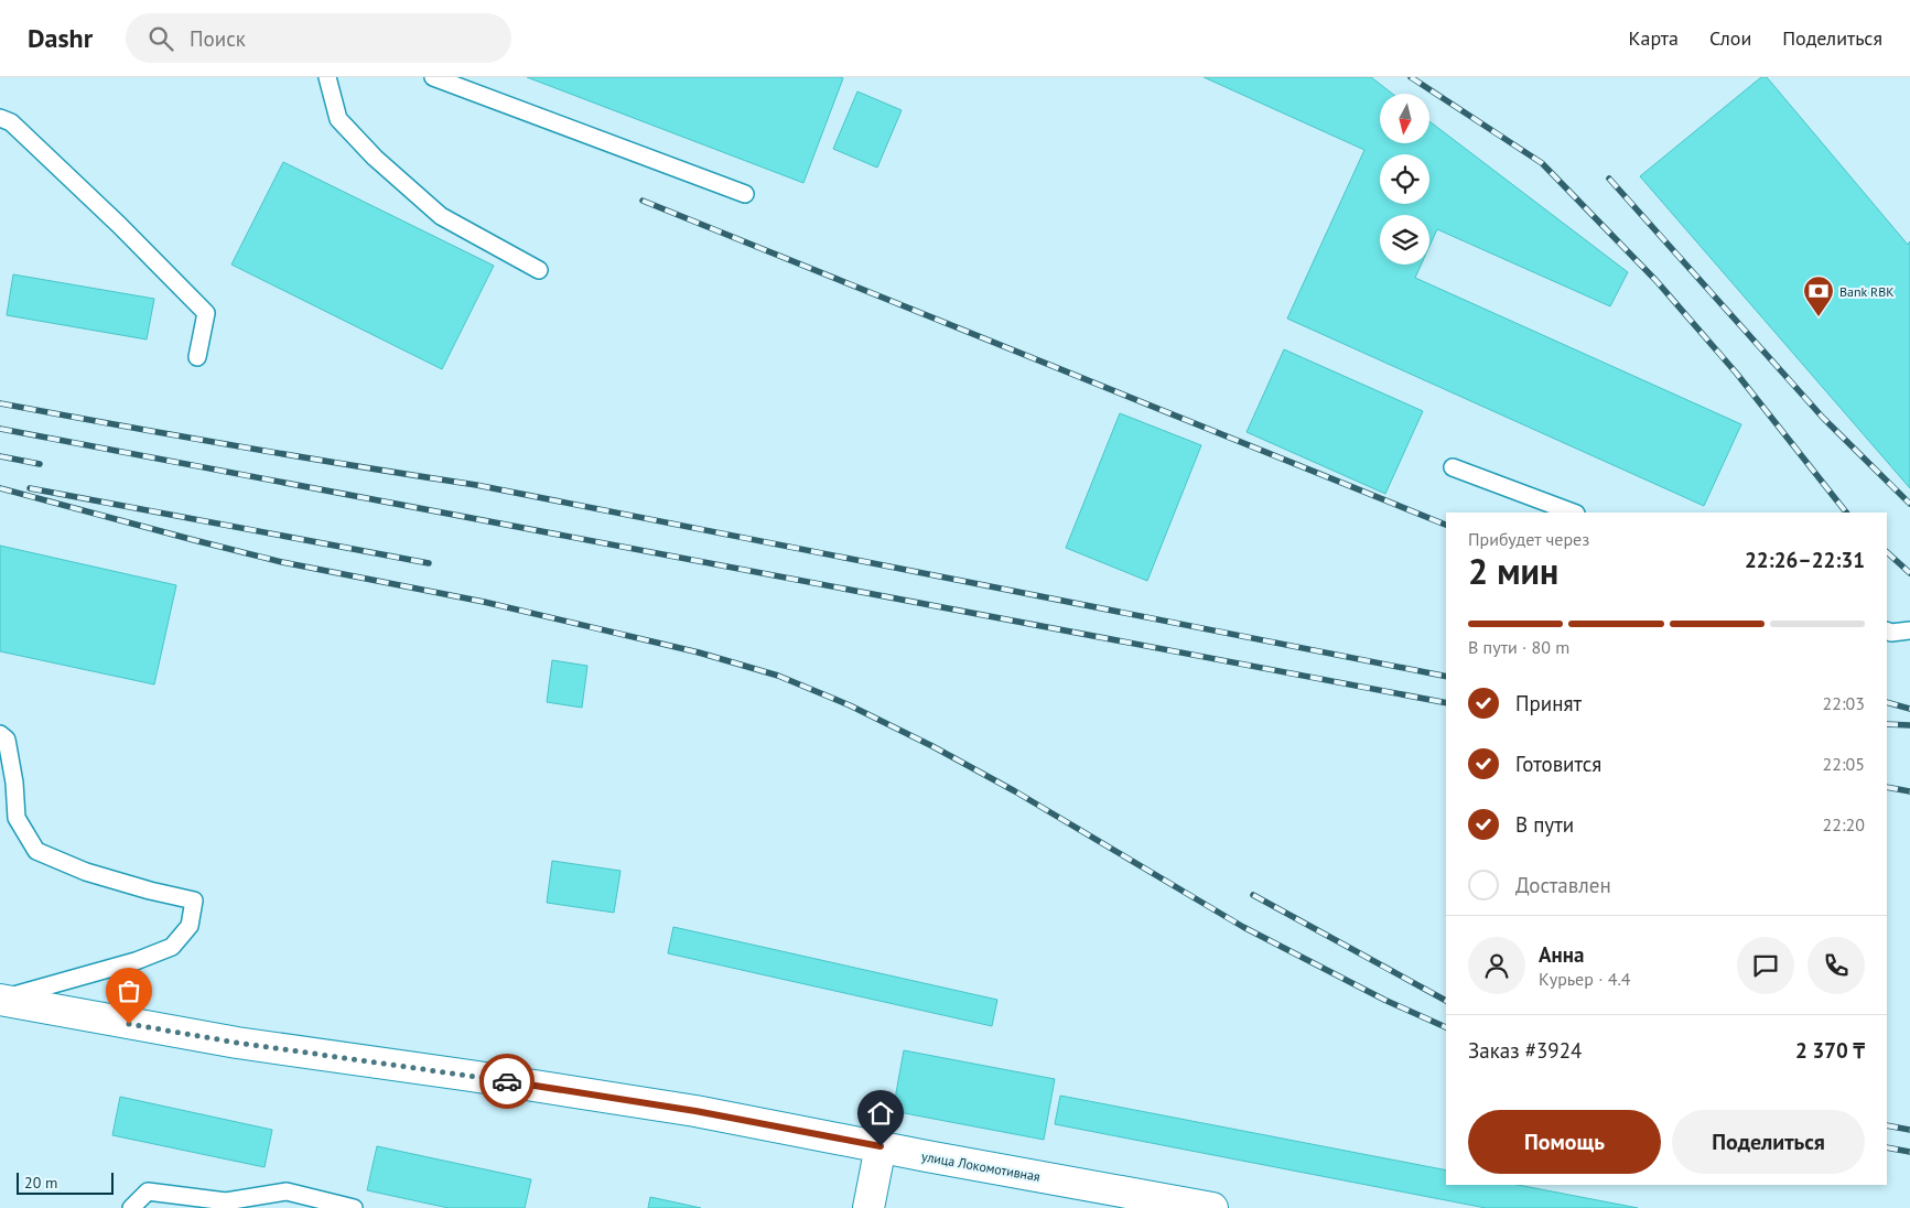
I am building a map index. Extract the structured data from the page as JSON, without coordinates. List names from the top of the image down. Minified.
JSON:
{"streets":{"street":["улица Локомотивная"]},"places":{"bank":["Bank RBK"]},"scale_bar":"20 m","north":"bottom","page":{"header":"Dashr","search":"Поиск","nav":["Карта","Слои","Поделиться"],"heading":["2 мин","Прибудет через","22:26–22:31"],"panel":["Анна","Курьер · 4.4","Заказ #3924","2 370 ₸"],"bar":"В пути · 80 m","list":[["Принят","22:03"],["Готовится","22:05"],["В пути","22:20"],"Доставлен"],"buttons":["Помощь","Поделиться"],"scale":"20 m"}}
